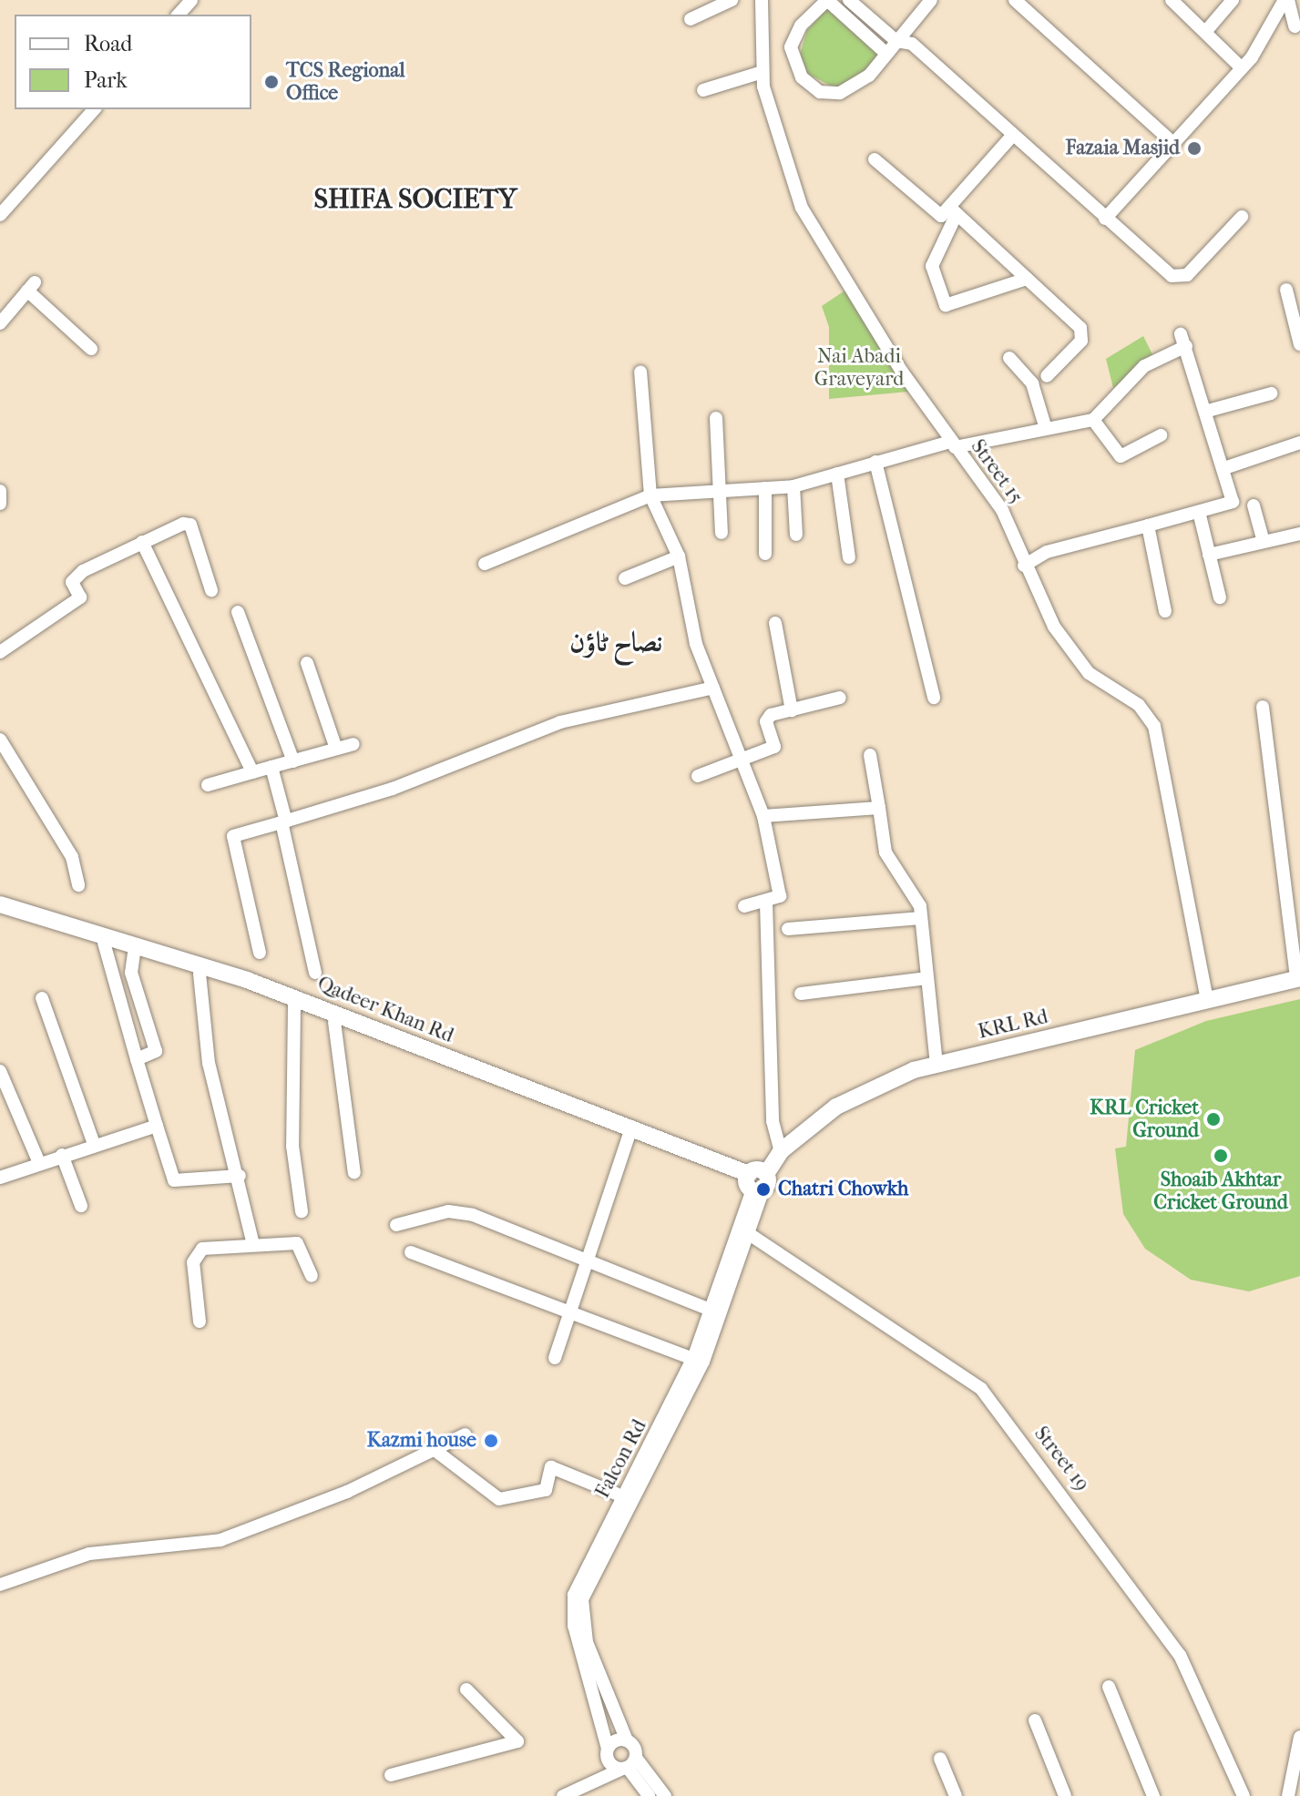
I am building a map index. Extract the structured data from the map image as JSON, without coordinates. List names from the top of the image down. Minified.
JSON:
{"streets":{"main road":["Qadeer Khan Rd","KRL Rd"],"street":["Street 15","Falcon Rd","Street 19"]},"crossings":[["Street 15","KRL Rd"],["Qadeer Khan Rd","KRL Rd"],["Qadeer Khan Rd","Falcon Rd"],["KRL Rd","Falcon Rd"],["Falcon Rd","Street 19"]],"districts":["SHIFA SOCIETY","نصاح ٹاؤن"],"parks":["Nai Abadi Graveyard"],"places":["TCS Regional Office","Fazaia Masjid","KRL Cricket Ground","Shoaib Akhtar Cricket Ground","Chatri Chowkh","Kazmi house"],"legend":["Road","Park"]}
